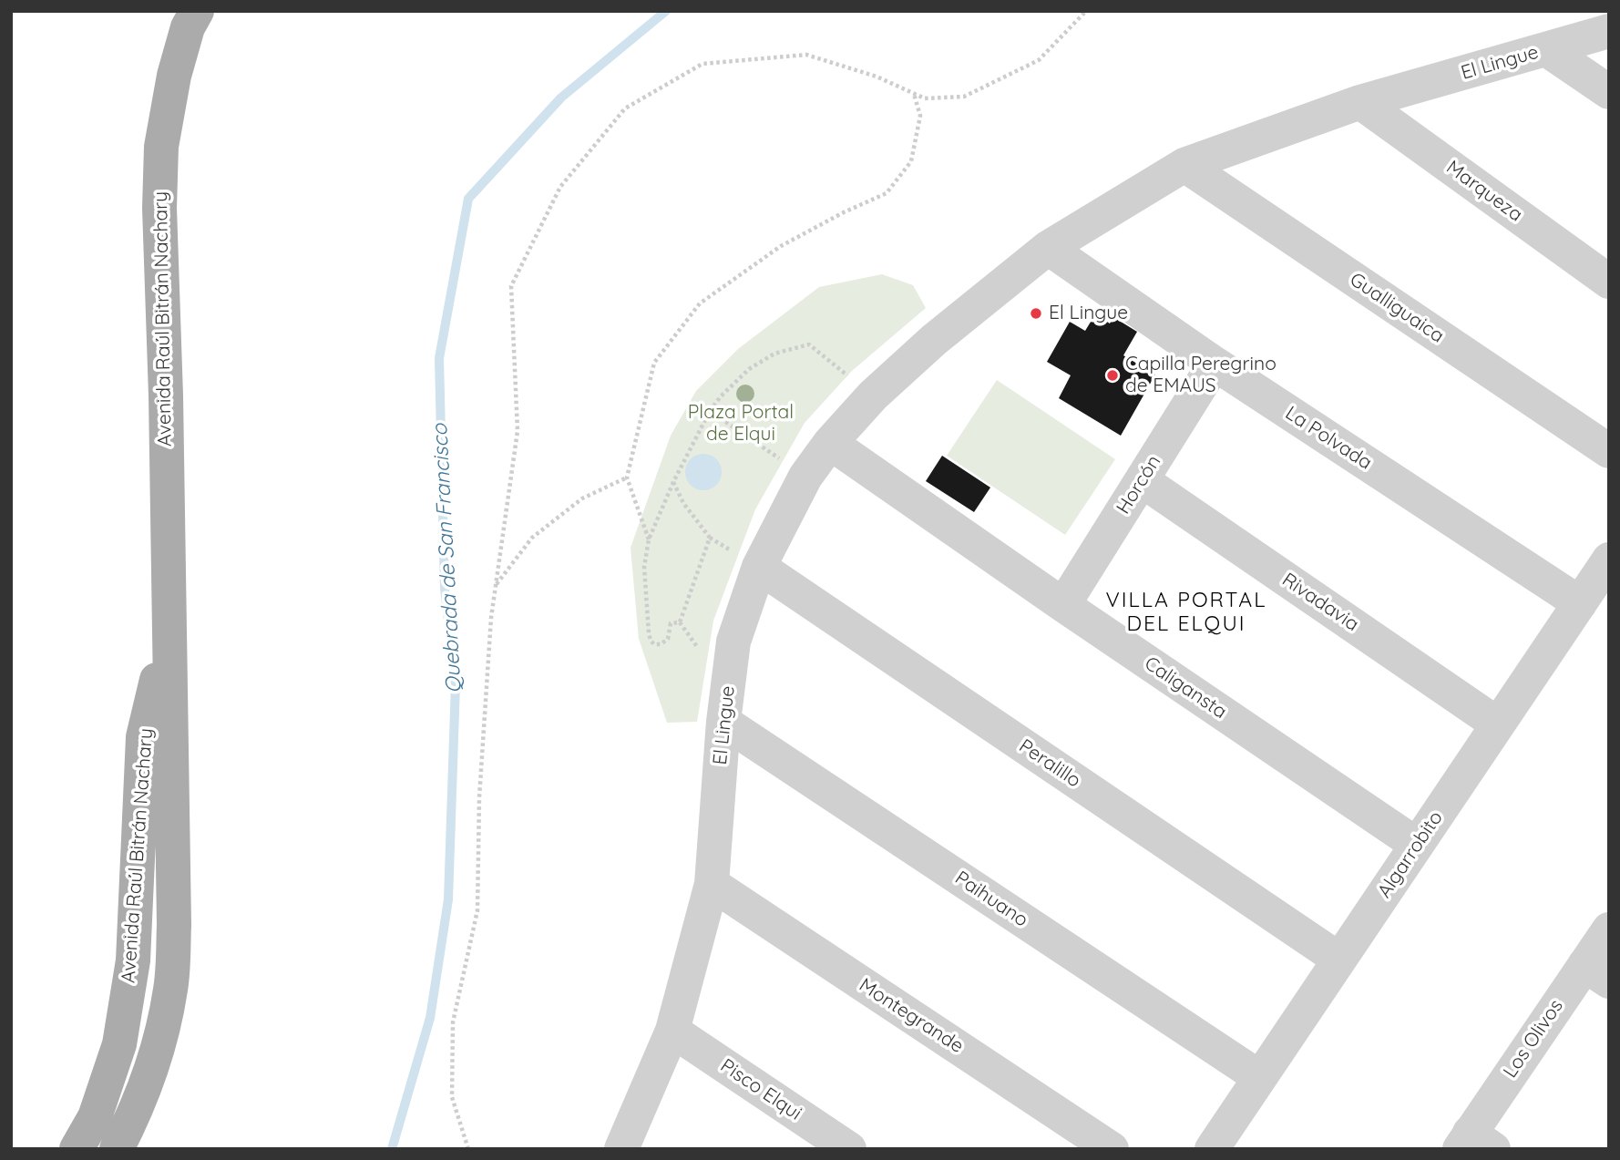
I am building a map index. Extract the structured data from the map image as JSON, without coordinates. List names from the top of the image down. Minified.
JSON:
{"streets":{"main road":["Avenida Raúl Bitrán Nachary"],"street":["El Lingue","Marqueza","Gualliguaica","La Polvada","Horcón","Rivadavia","Caligansta","Peralillo","Algarrobito","Paihuano","Montegrande","Los Olivos","Pisco Elqui"]},"crossings":[["El Lingue","Marqueza"],["El Lingue","Gualliguaica"],["El Lingue","La Polvada"],["El Lingue","Caligansta"],["El Lingue","Peralillo"],["El Lingue","Paihuano"],["El Lingue","Montegrande"],["El Lingue","Pisco Elqui"],["La Polvada","Horcón"],["La Polvada","Algarrobito"],["Horcón","Rivadavia"],["Horcón","Caligansta"],["Rivadavia","Algarrobito"],["Caligansta","Algarrobito"],["Peralillo","Algarrobito"],["Algarrobito","Paihuano"]],"districts":["VILLA PORTAL DEL ELQUI"],"water":["Quebrada de San Francisco"],"parks":["Plaza Portal de Elqui"],"places":["El Lingue","Capilla Peregrino de EMAUS"]}
